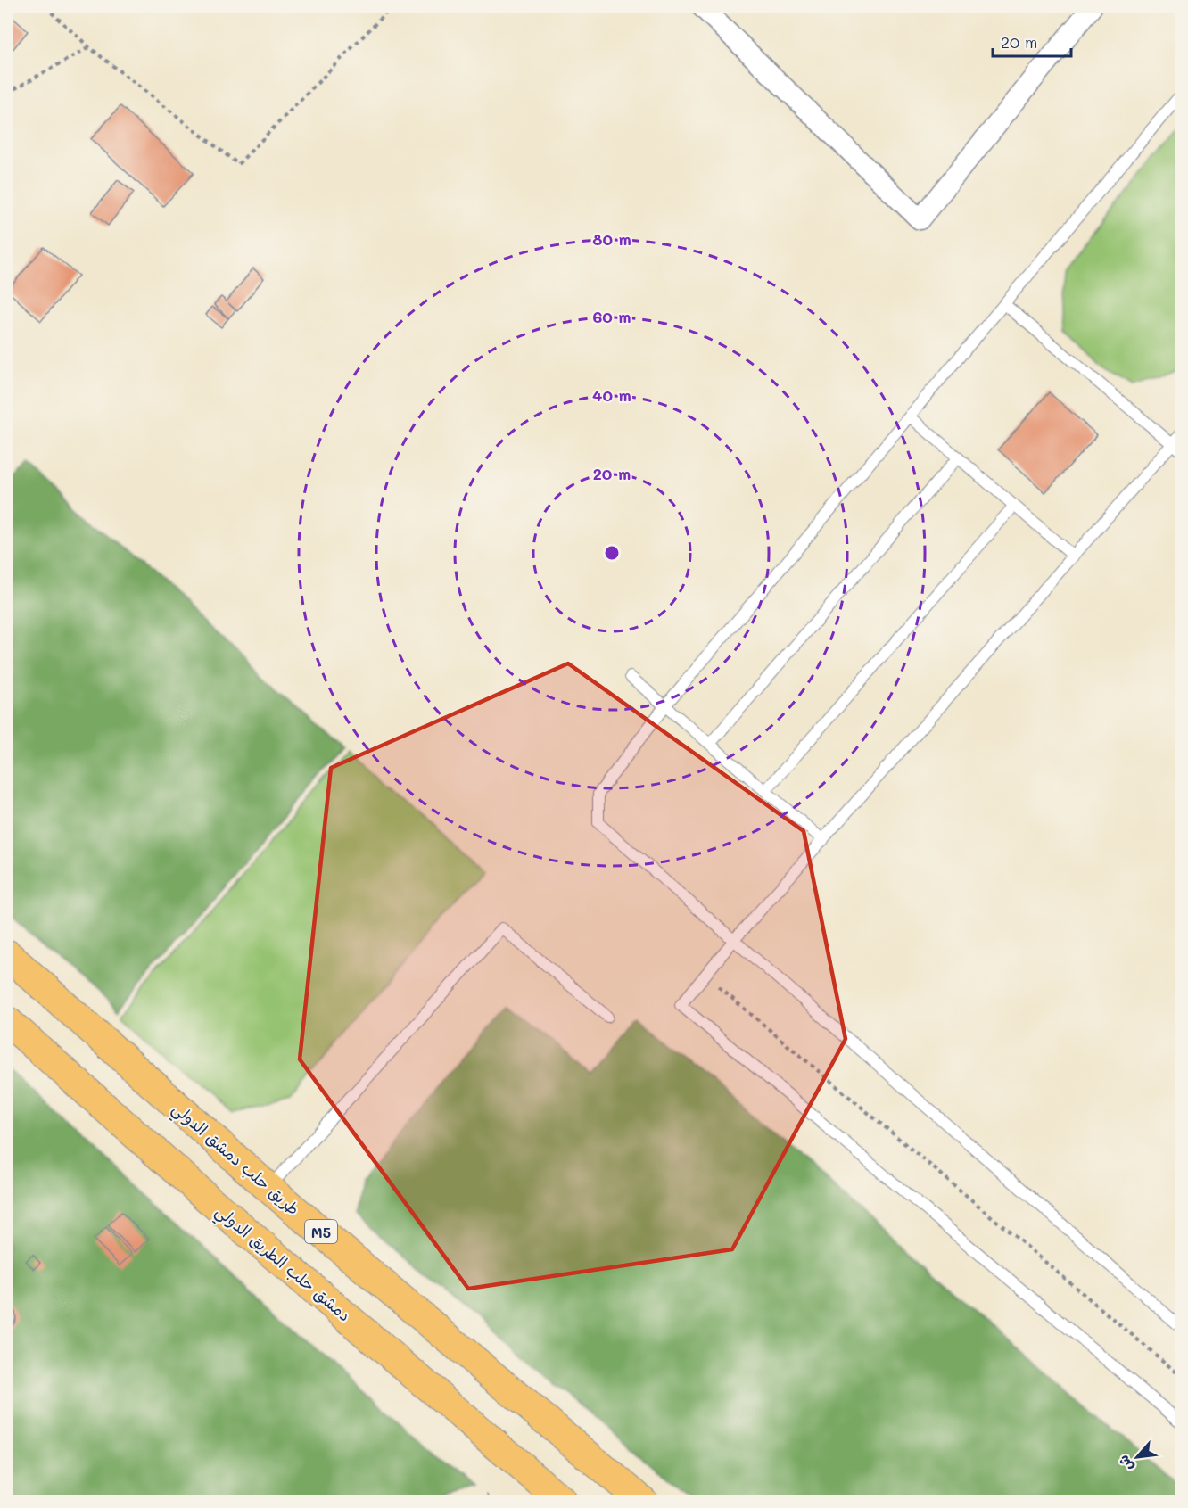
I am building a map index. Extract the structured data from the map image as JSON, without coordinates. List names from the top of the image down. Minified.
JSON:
{"streets":{"highway":["طريق حلب دمشق الدولي","M5","دمشق حلب الطريق الدولي"]},"scale_bar":"20 m","north":"bottom left","rings":["80 m","60 m","40 m","20 m"]}
